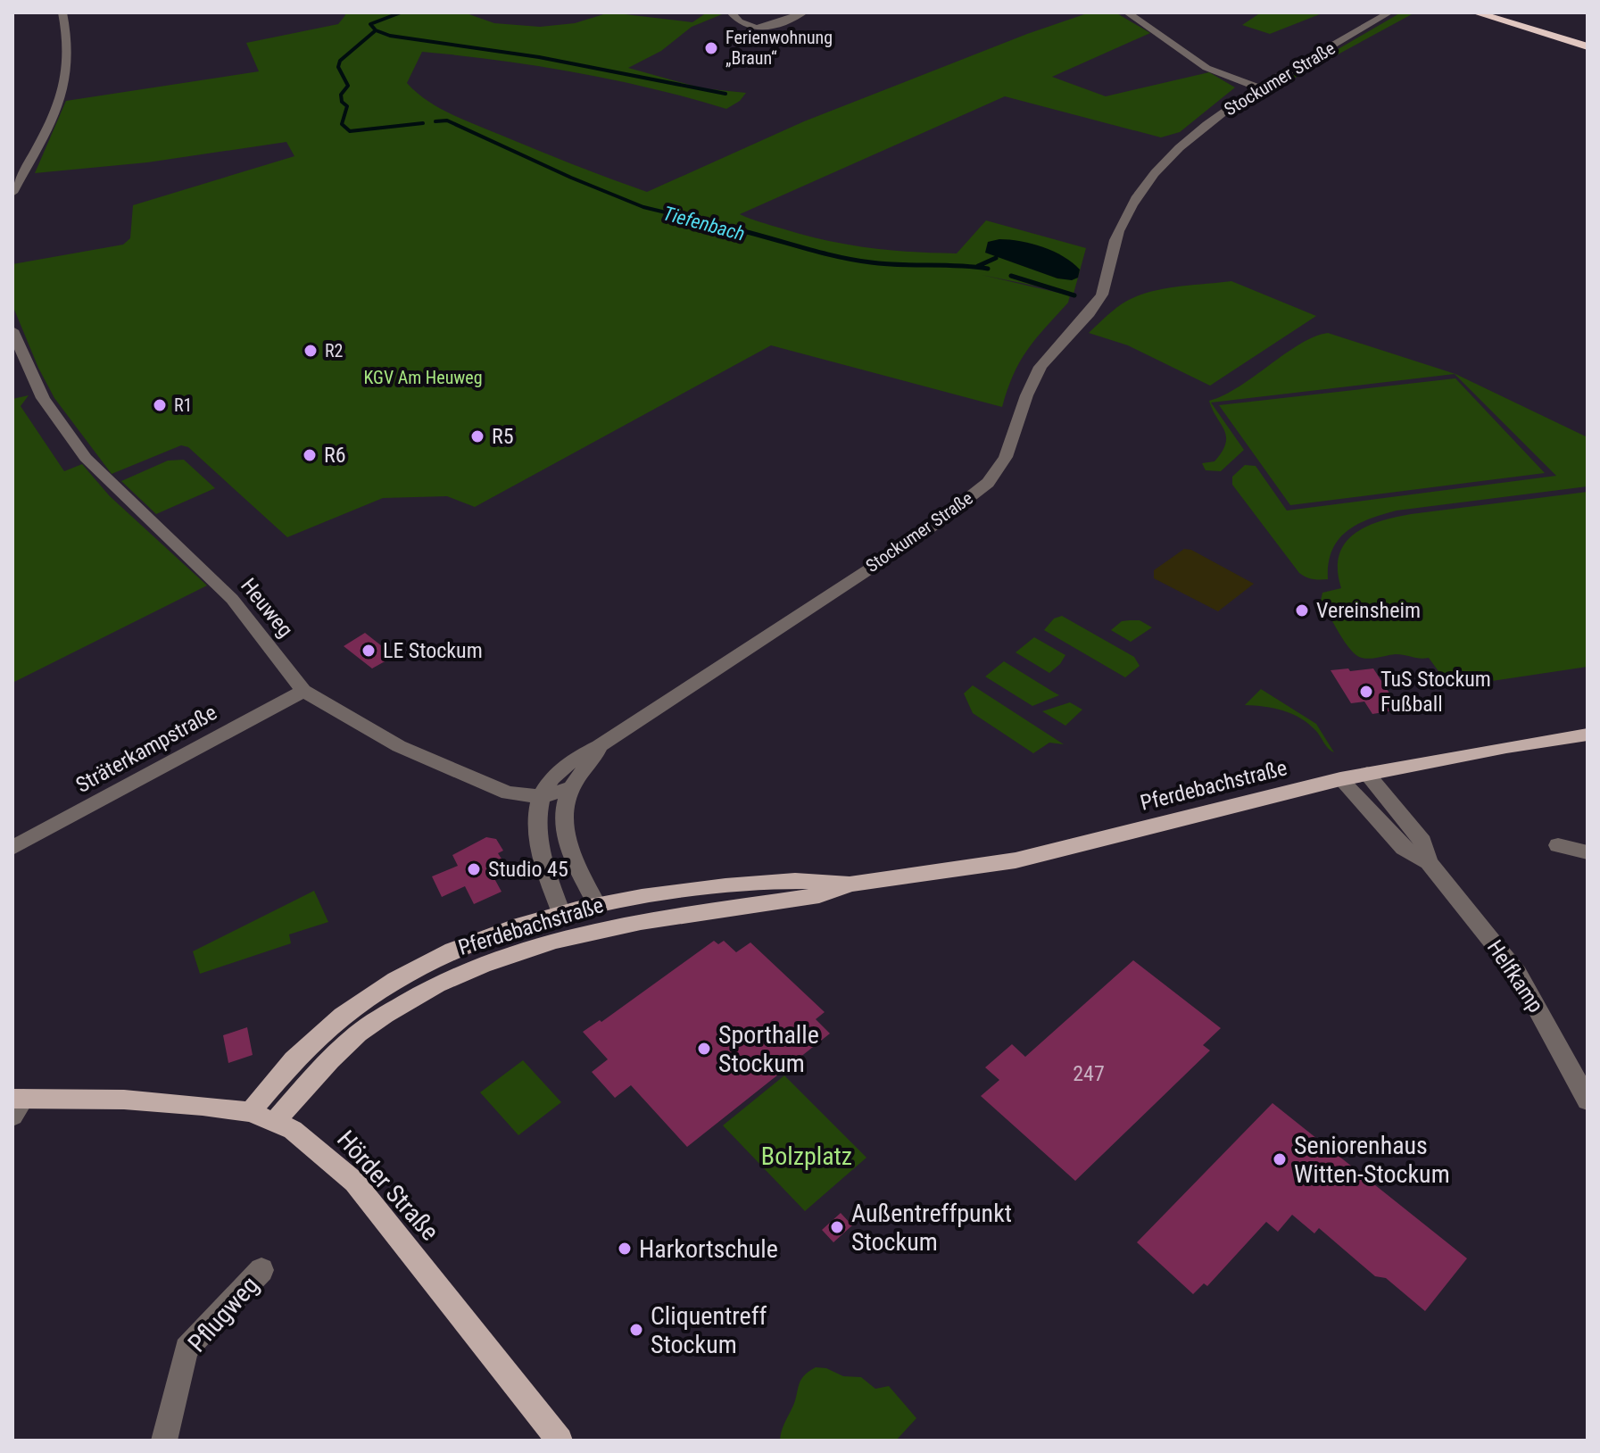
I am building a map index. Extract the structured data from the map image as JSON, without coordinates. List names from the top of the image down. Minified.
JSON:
{"streets":{"main road":["Pferdebachstraße","Hörder Straße"],"street":["Stockumer Straße","Heuweg","Sträterkampstraße","Helfkamp","Pflugweg"]},"crossings":[["Stockumer Straße","Heuweg"],["Stockumer Straße","Pferdebachstraße"],["Heuweg","Sträterkampstraße"],["Pferdebachstraße","Helfkamp"],["Pferdebachstraße","Hörder Straße"]],"water":["Tiefenbach"],"parks":["KGV Am Heuweg","Bolzplatz"],"places":["Ferienwohnung „Braun“","R2","R1","R5","R6","Vereinsheim","LE Stockum","TuS Stockum Fußball","Studio 45","Sporthalle Stockum","Seniorenhaus Witten-Stockum","Außentreffpunkt Stockum","Harkortschule","Cliquentreff Stockum"],"house_numbers":["247"]}
